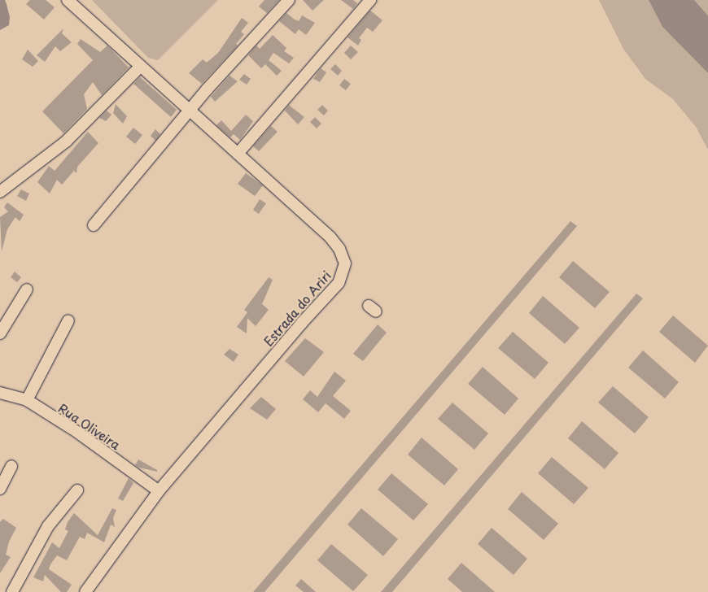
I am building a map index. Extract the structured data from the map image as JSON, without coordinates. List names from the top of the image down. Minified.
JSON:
{"streets":{"street":["Estrada do Ariri","Rua Oliveira"]},"crossings":[["Estrada do Ariri","Rua Oliveira"]]}
